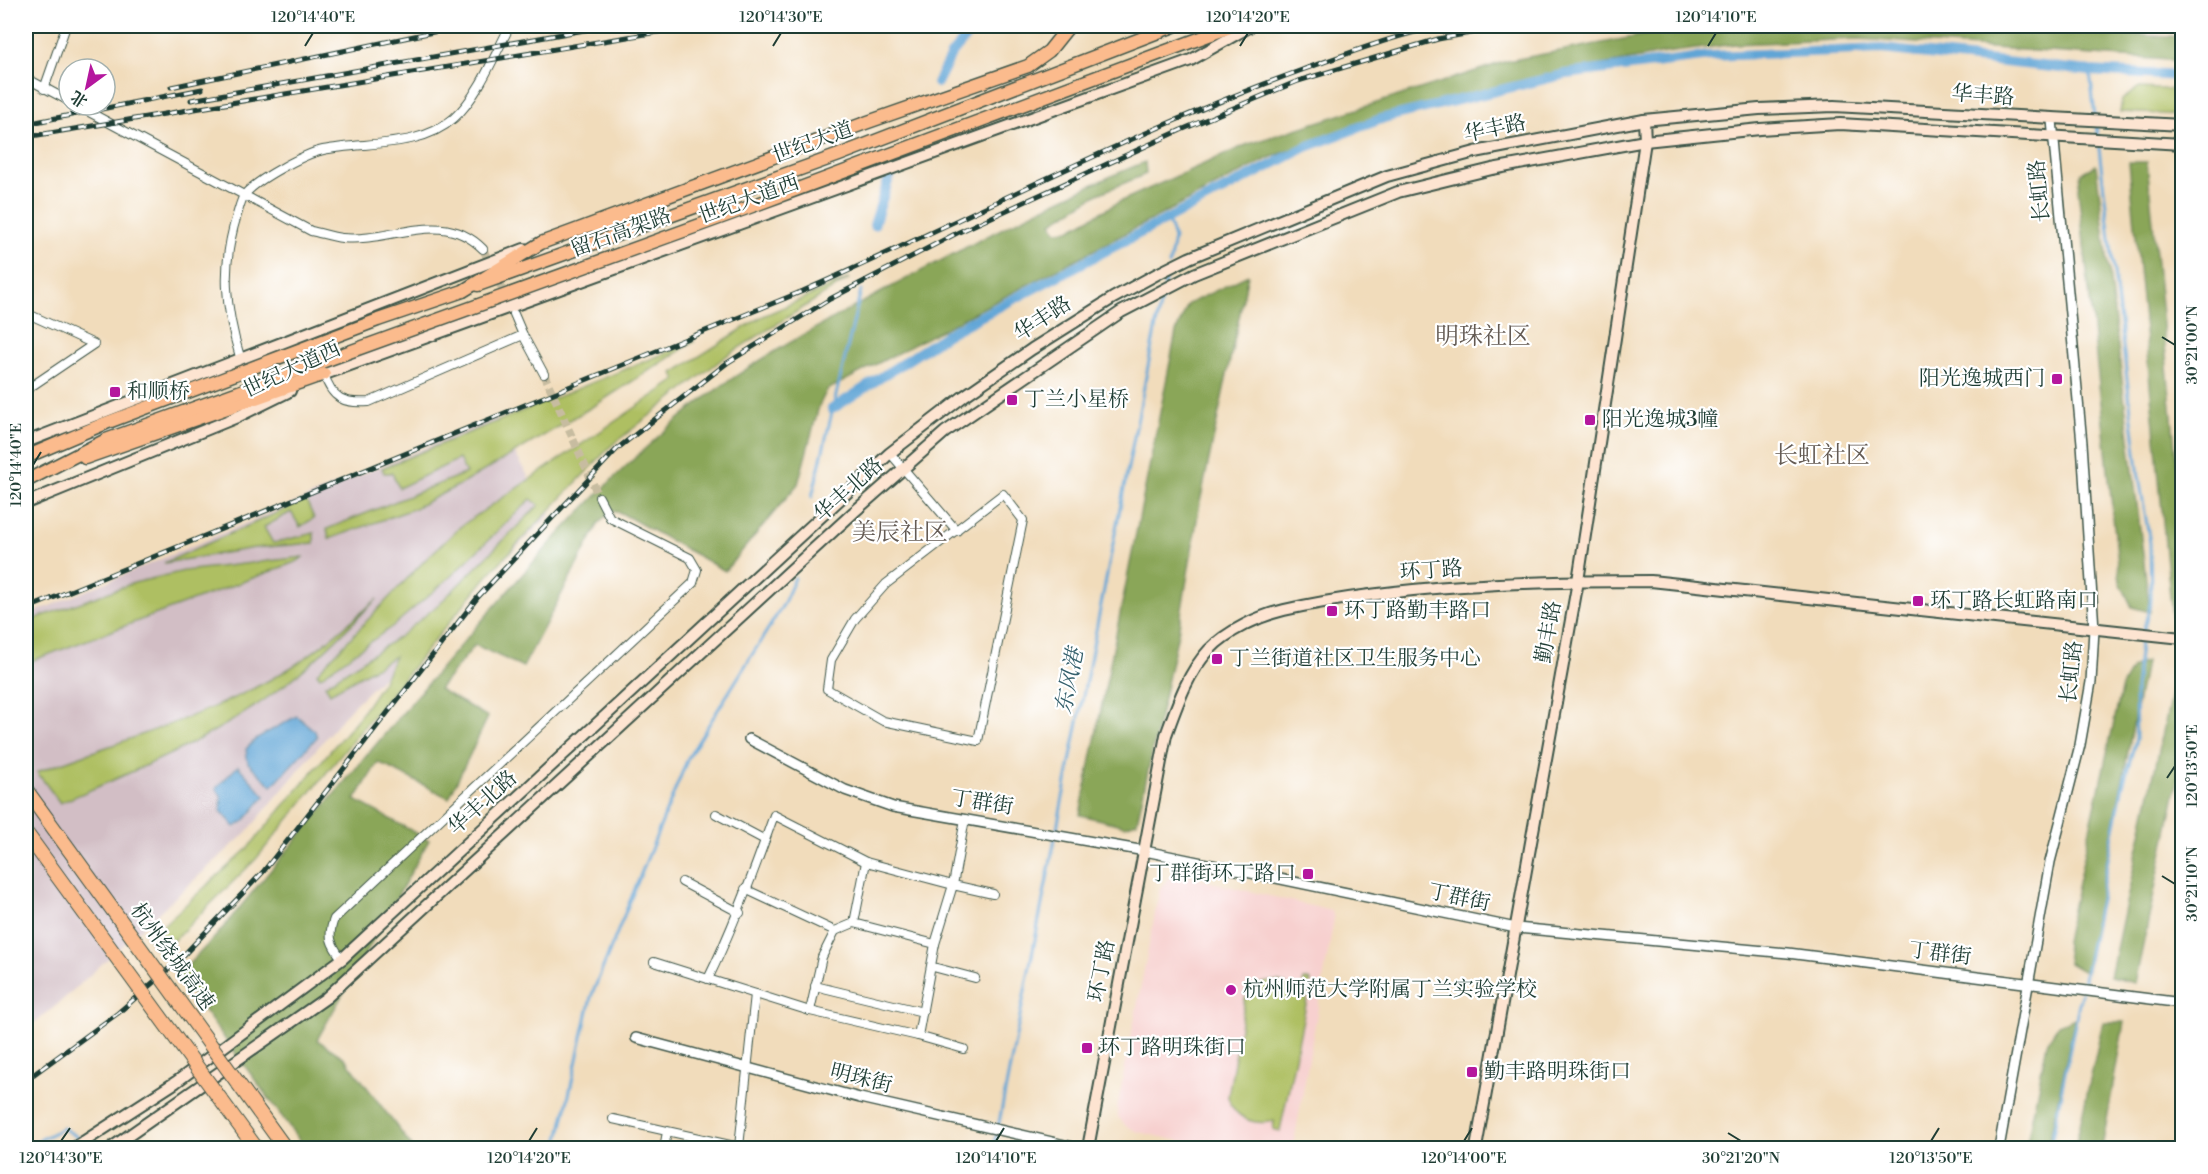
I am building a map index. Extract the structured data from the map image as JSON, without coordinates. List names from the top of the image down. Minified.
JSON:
{"streets":{"highway":["杭州绕城高速"],"main road":["华丰路","世纪大道","世纪大道西","留石高架路","华丰北路","环丁路","勤丰路"],"street":["长虹路","丁群街","明珠街"]},"crossings":[["华丰路","长虹路"],["华丰路","华丰北路"],["华丰路","勤丰路"],["长虹路","环丁路"],["长虹路","丁群街"],["环丁路","勤丰路"],["环丁路","丁群街"],["勤丰路","丁群街"]],"districts":["明珠社区","长虹社区","美辰社区"],"water":["东风港"],"places":{"transit":["阳光逸城西门","和顺桥","丁兰小星桥","阳光逸城3幢","环丁路长虹路南口","环丁路勤丰路口","丁兰街道社区卫生服务中心","丁群街环丁路口","环丁路明珠街口","勤丰路明珠街口"],"other":["杭州师范大学附属丁兰实验学校"]},"north":"bottom left","coordinates":["120°14'40\"E","120°14'30\"E","120°14'20\"E","120°14'10\"E","30°21'00\"N","120°13'50\"E","30°21'10\"N","120°14'00\"E","30°21'20\"N"]}
